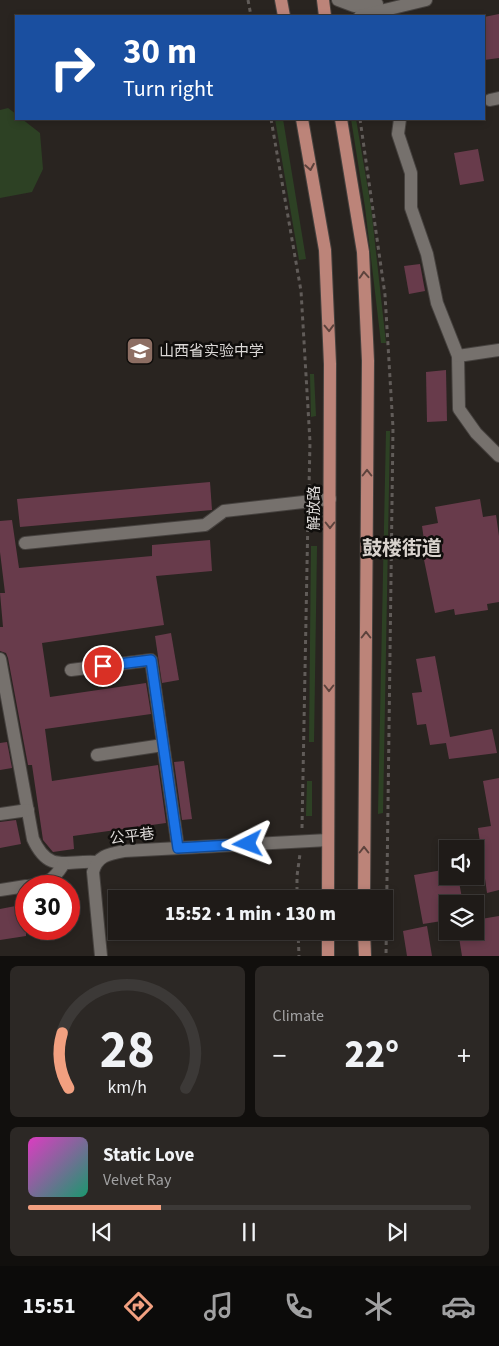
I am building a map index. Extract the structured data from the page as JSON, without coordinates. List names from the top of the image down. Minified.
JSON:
{"streets":{"main road":["解放路"],"street":["公平巷"]},"crossings":[["解放路","公平巷"]],"districts":["鼓楼街道"],"places":{"school or university":["山西省实验中学"]},"page":{"turn":["30 m","Turn right"],"limit":"30","trip":"15:52 · 1 min · 130 m","tile":"Climate","heat":["−","22°","+"],"song":["Static Love","Velvet Ray"],"tabs":"15:51","gauge":["28","km/h"]}}
